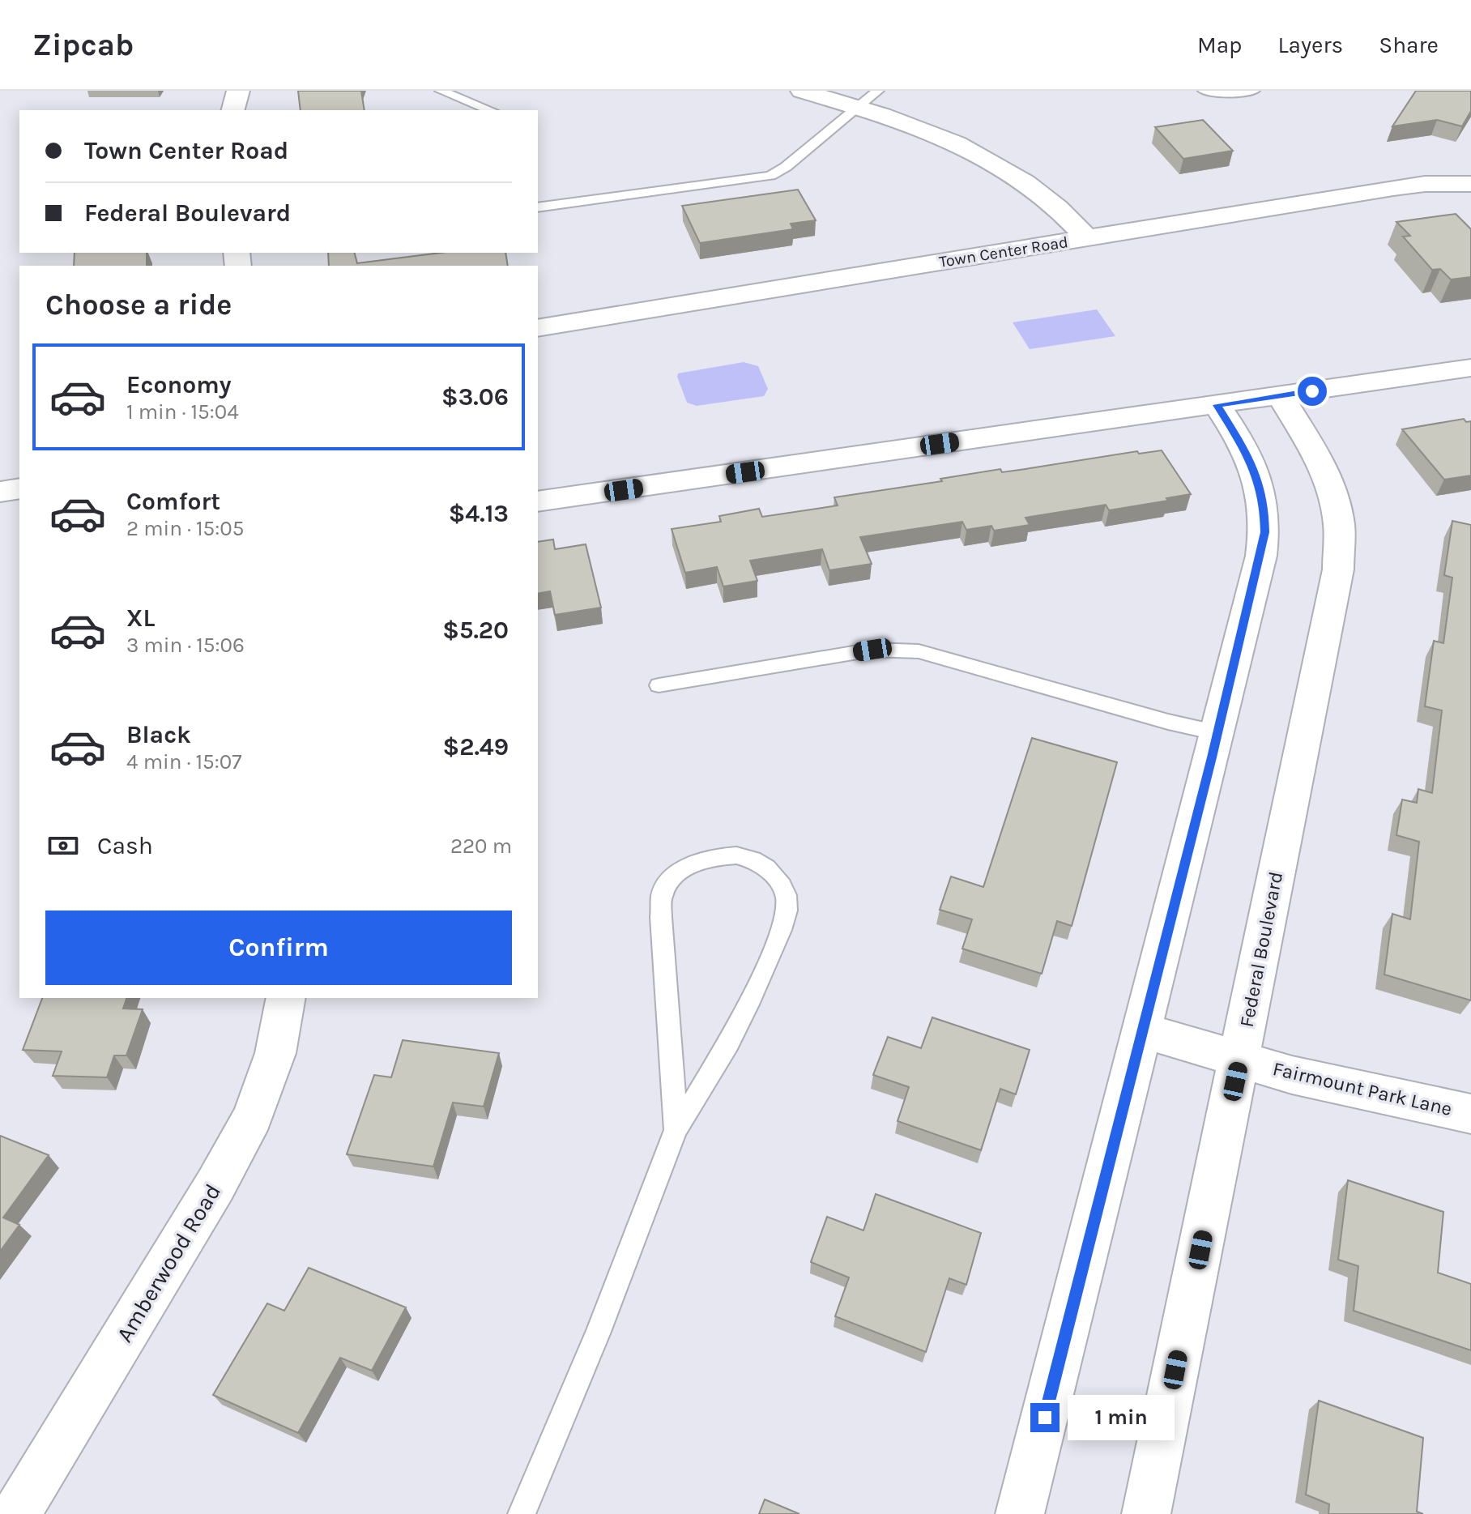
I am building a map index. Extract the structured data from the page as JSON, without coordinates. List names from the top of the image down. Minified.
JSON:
{"streets":{"street":["Town Center Road","Federal Boulevard","Fairmount Park Lane","Amberwood Road"]},"crossings":[["Federal Boulevard","Fairmount Park Lane"]],"page":{"header":"Zipcab","nav":["Map","Layers","Share"],"banner":["Town Center Road","Federal Boulevard"],"heading":"Choose a ride","list":[{"name":"Economy","note":"1 min · 15:04","value":"$3.06"},{"name":"Comfort","note":"2 min · 15:05","value":"$4.13"},{"name":"XL","note":"3 min · 15:06","value":"$5.20"},{"name":"Black","note":"4 min · 15:07","value":"$2.49"}],"pay":["Cash","220 m"],"buttons":"Confirm","bubble":"1 min"}}
